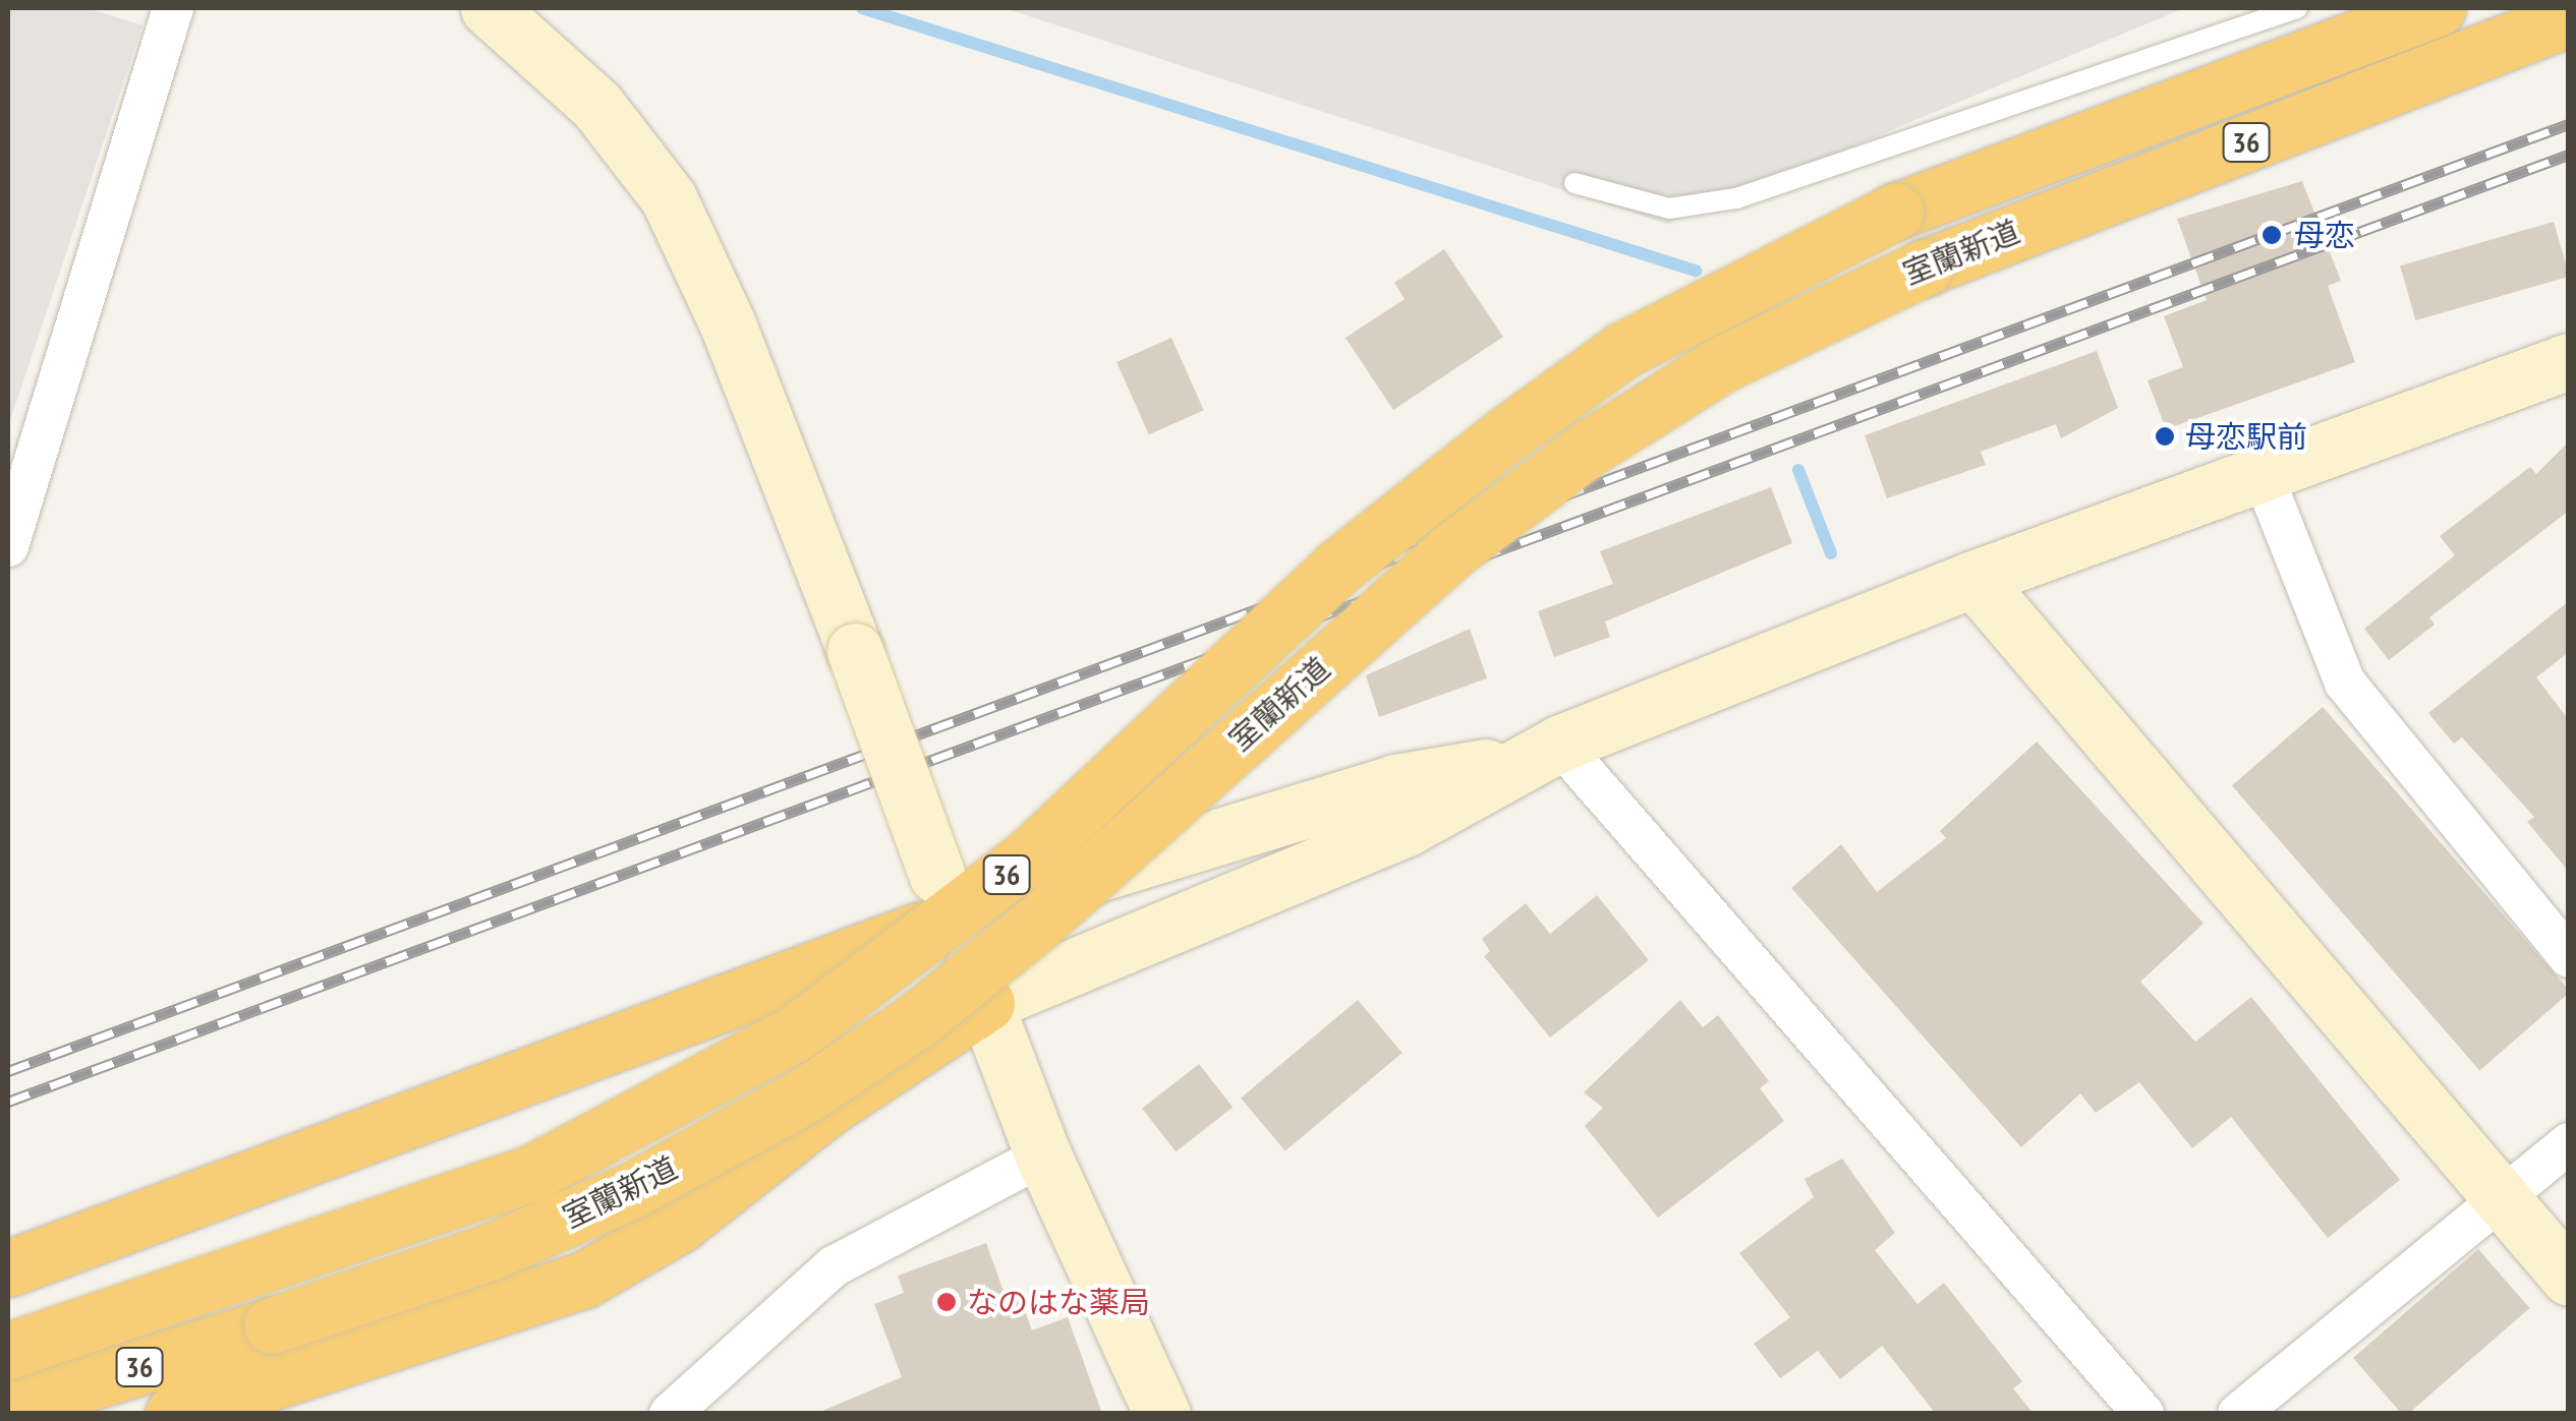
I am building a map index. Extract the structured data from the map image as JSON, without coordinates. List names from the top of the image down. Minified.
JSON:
{"streets":{"highway":["36","室蘭新道"]},"places":["母恋","母恋駅前","なのはな薬局"]}
